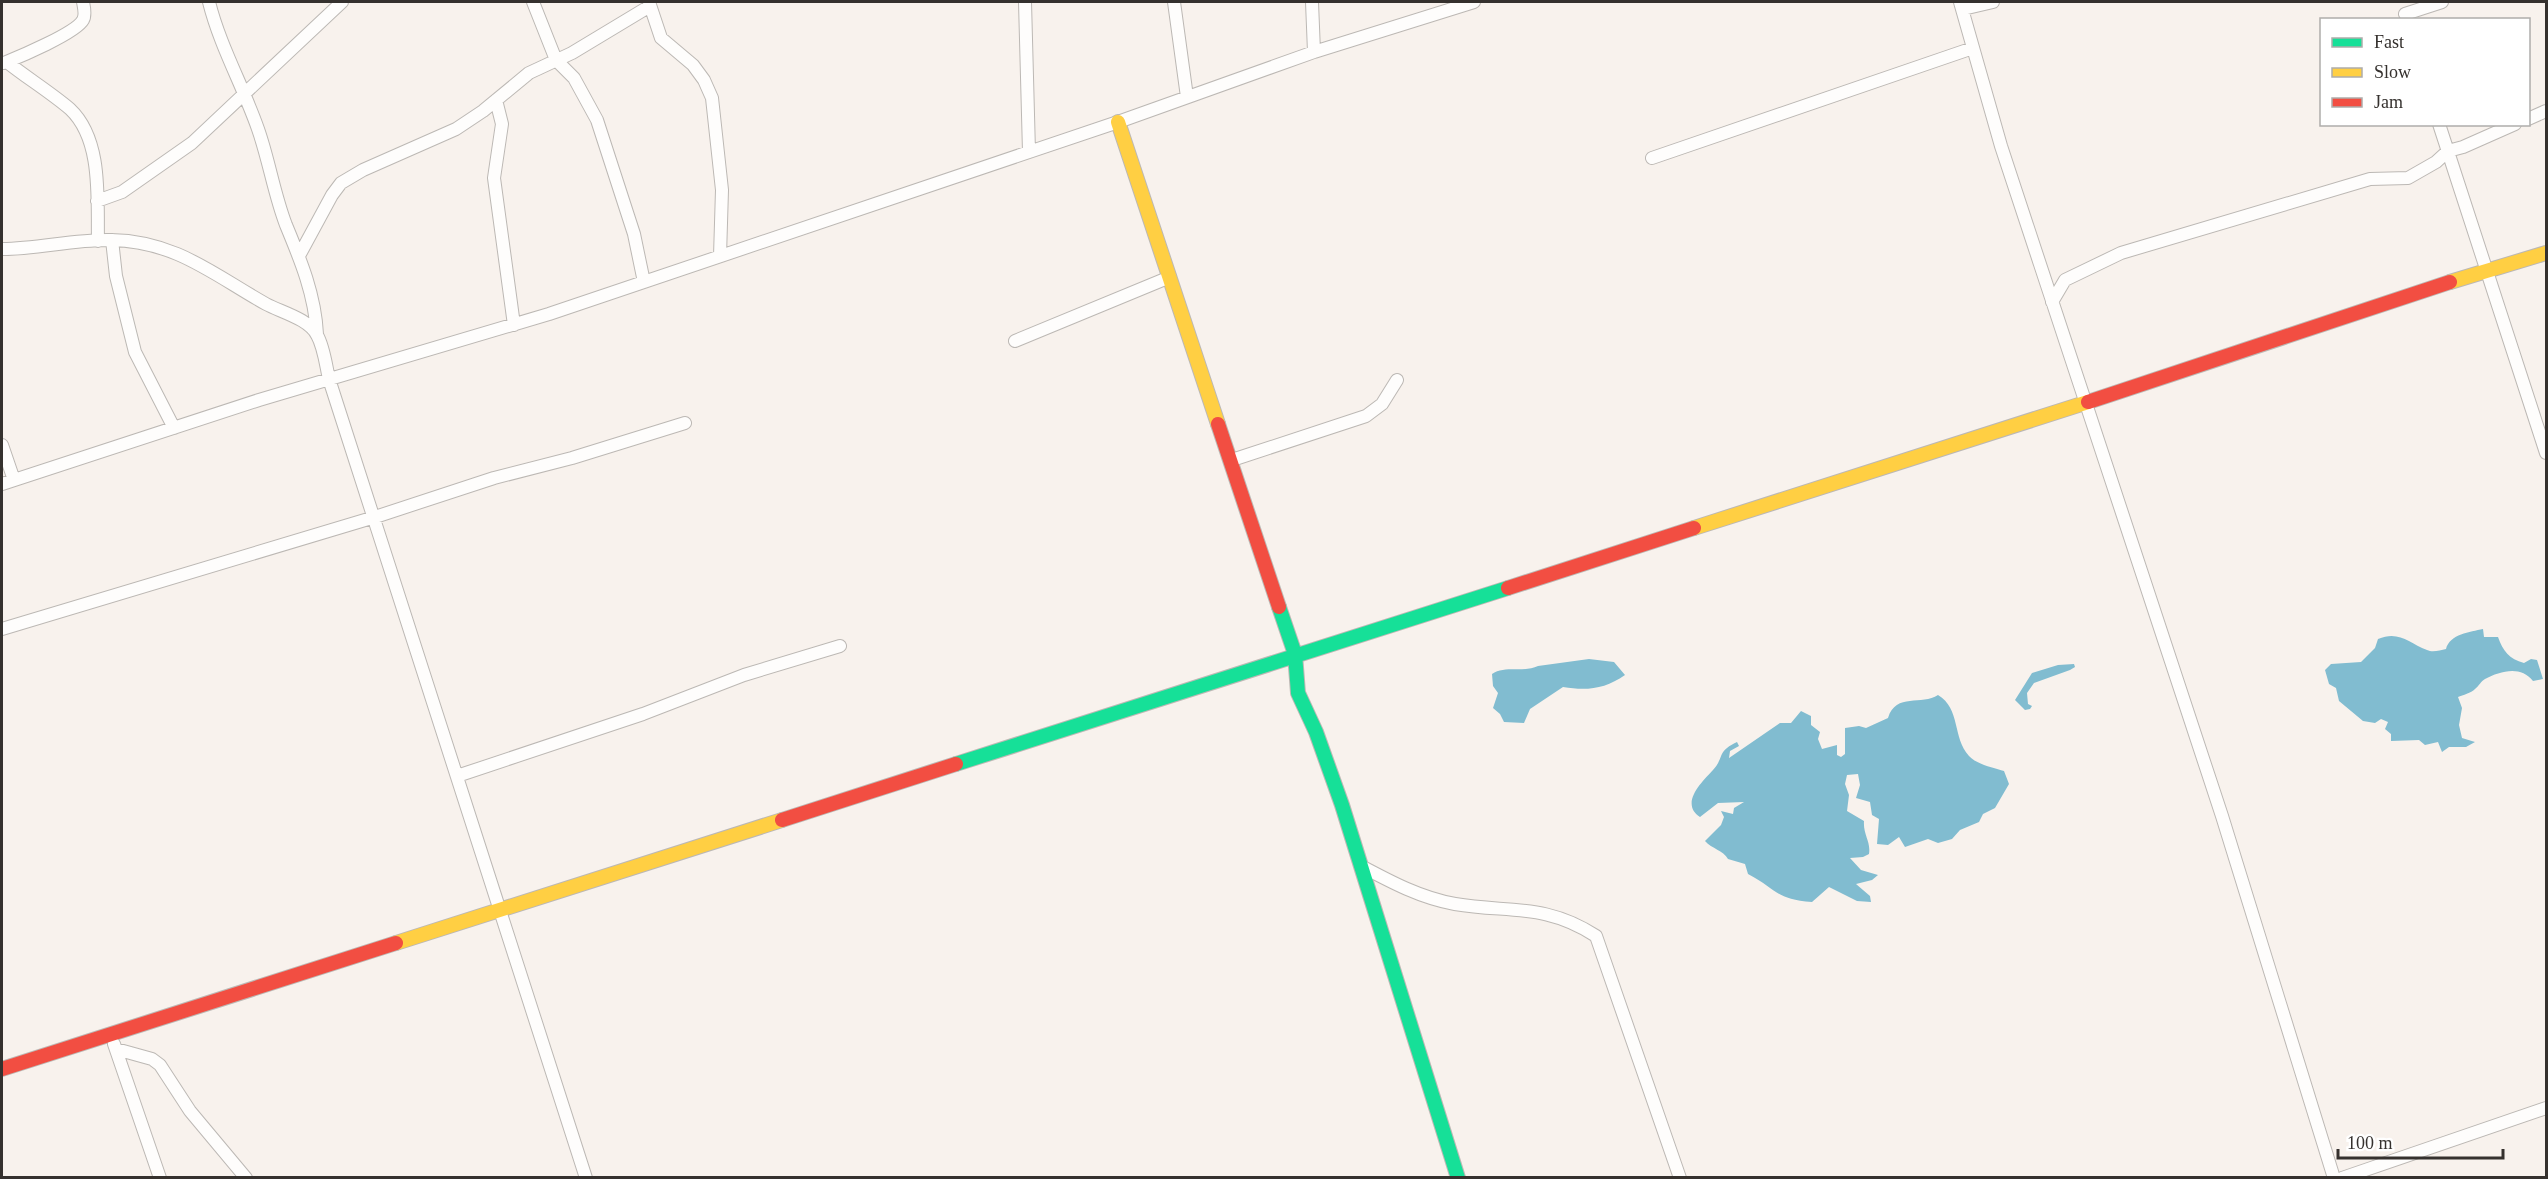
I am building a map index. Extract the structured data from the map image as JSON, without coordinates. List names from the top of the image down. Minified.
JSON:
{"legend":["Fast","Slow","Jam"],"scale_bar":"100 m"}
